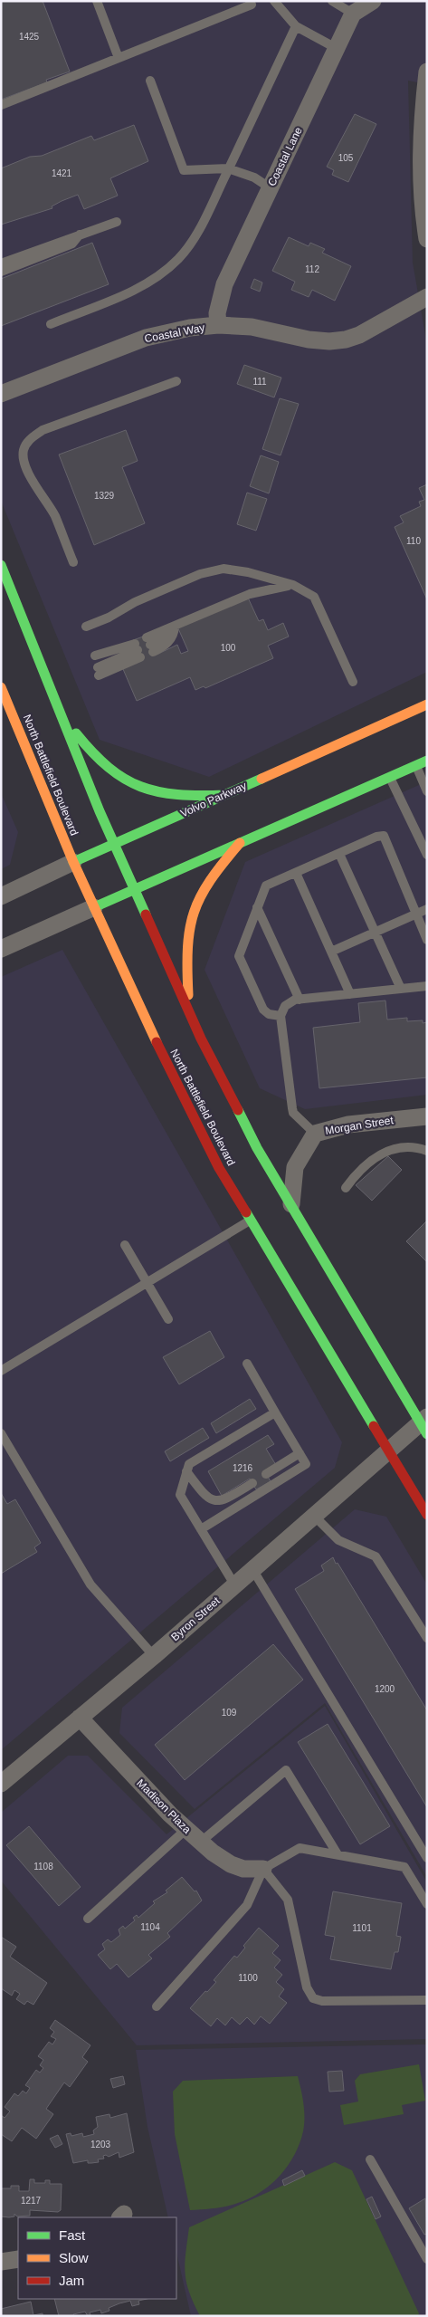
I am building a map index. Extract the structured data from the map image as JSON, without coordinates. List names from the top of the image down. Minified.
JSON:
{"streets":{"main road":["North Battlefield Boulevard","Volvo Parkway"],"street":["Coastal Lane","Coastal Way","Morgan Street","Byron Street","Madison Plaza"]},"crossings":[["Coastal Lane","Coastal Way"],["North Battlefield Boulevard","Volvo Parkway"],["North Battlefield Boulevard","Byron Street"],["Byron Street","Madison Plaza"]],"house_numbers":["1425","105","1421","112","111","1329","110","100","1216","1200","109","1108","1104","1101","1100","1203","1217"],"legend":["Fast","Slow","Jam"]}
